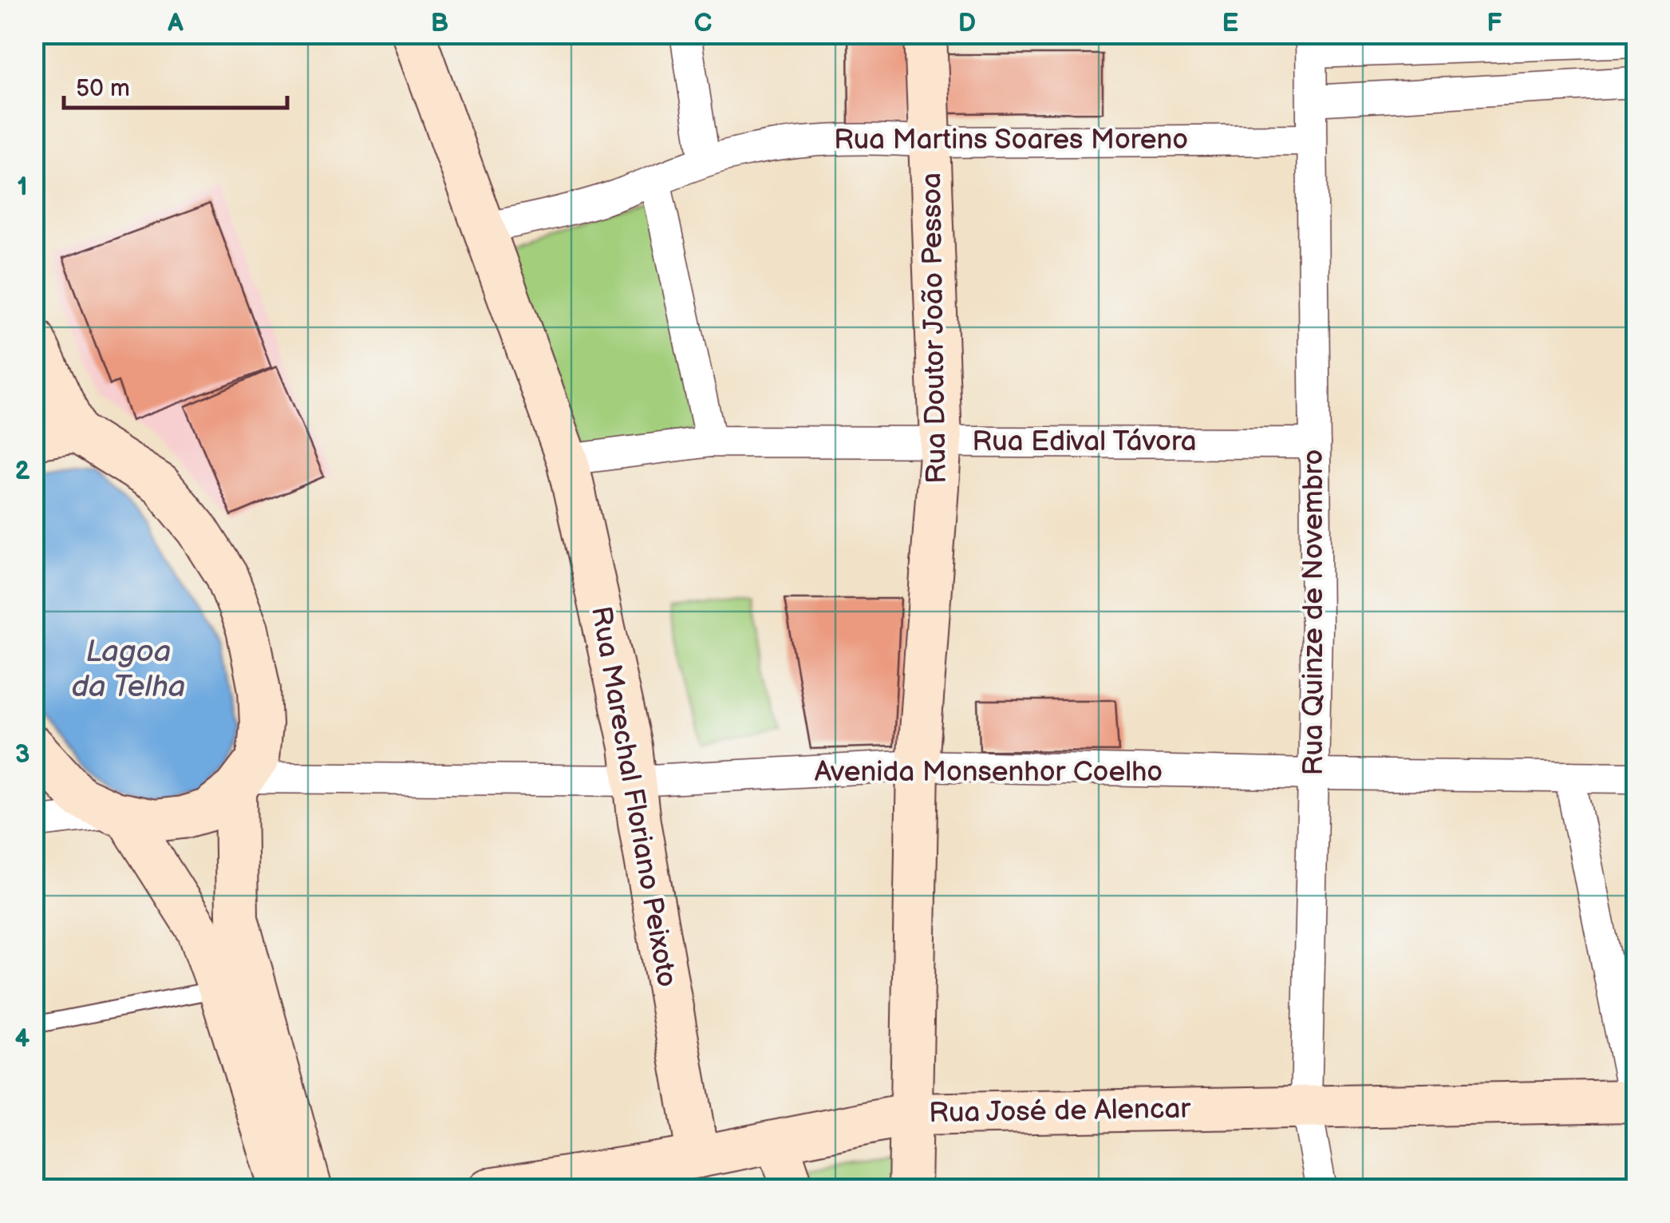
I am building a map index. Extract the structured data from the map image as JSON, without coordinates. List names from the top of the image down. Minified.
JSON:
{"streets":{"main road":["Rua Doutor João Pessoa","Rua Marechal Floriano Peixoto","Rua José de Alencar"],"street":["Rua Martins Soares Moreno","Rua Edival Távora","Rua Quinze de Novembro","Avenida Monsenhor Coelho"]},"crossings":[["Rua Martins Soares Moreno","Rua Doutor João Pessoa"],["Rua Martins Soares Moreno","Rua Quinze de Novembro"],["Rua Martins Soares Moreno","Rua Marechal Floriano Peixoto"],["Rua Doutor João Pessoa","Rua Edival Távora"],["Rua Doutor João Pessoa","Avenida Monsenhor Coelho"],["Rua Doutor João Pessoa","Rua José de Alencar"],["Rua Edival Távora","Rua Quinze de Novembro"],["Rua Edival Távora","Rua Marechal Floriano Peixoto"],["Rua Quinze de Novembro","Avenida Monsenhor Coelho"],["Rua Quinze de Novembro","Rua José de Alencar"],["Avenida Monsenhor Coelho","Rua Marechal Floriano Peixoto"],["Rua Marechal Floriano Peixoto","Rua José de Alencar"]],"water":["Lagoa da Telha"],"scale_bar":"50 m","grid":{"columns":["A","B","C","D","E","F"],"rows":["1","2","3","4"]}}
